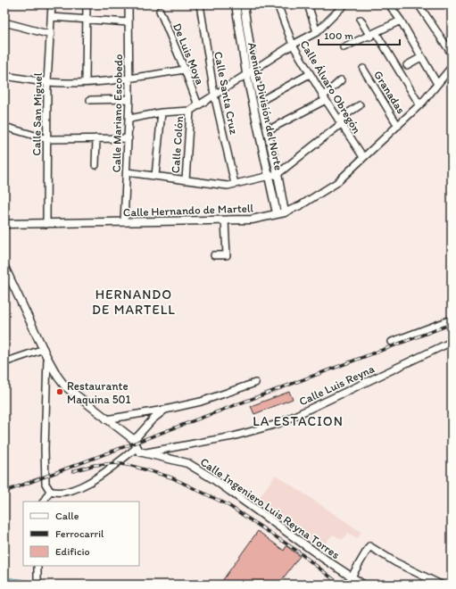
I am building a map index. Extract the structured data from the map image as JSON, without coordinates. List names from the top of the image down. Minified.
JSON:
{"streets":{"street":["De Luis Moya","Calle Álvaro Obregón","Granadas","Calle Santa Cruz","Avenida División del Norte","Calle Mariano Escobedo","Calle San Miguel","Calle Colón","Calle Hernando de Martell","Calle Luis Reyna","Calle Ingeniero Luis Reyna Torres"]},"crossings":[["Calle Álvaro Obregón","Calle Hernando de Martell"],["Granadas","Calle Hernando de Martell"],["Avenida División del Norte","Calle Hernando de Martell"],["Calle Mariano Escobedo","Calle Hernando de Martell"],["Calle San Miguel","Calle Hernando de Martell"],["Calle Luis Reyna","Calle Ingeniero Luis Reyna Torres"]],"districts":["HERNANDO DE MARTELL","LA ESTACION"],"places":["Restaurante Maquina 501"],"legend":["Calle","Ferrocarril","Edificio"],"scale_bar":"100 m"}
